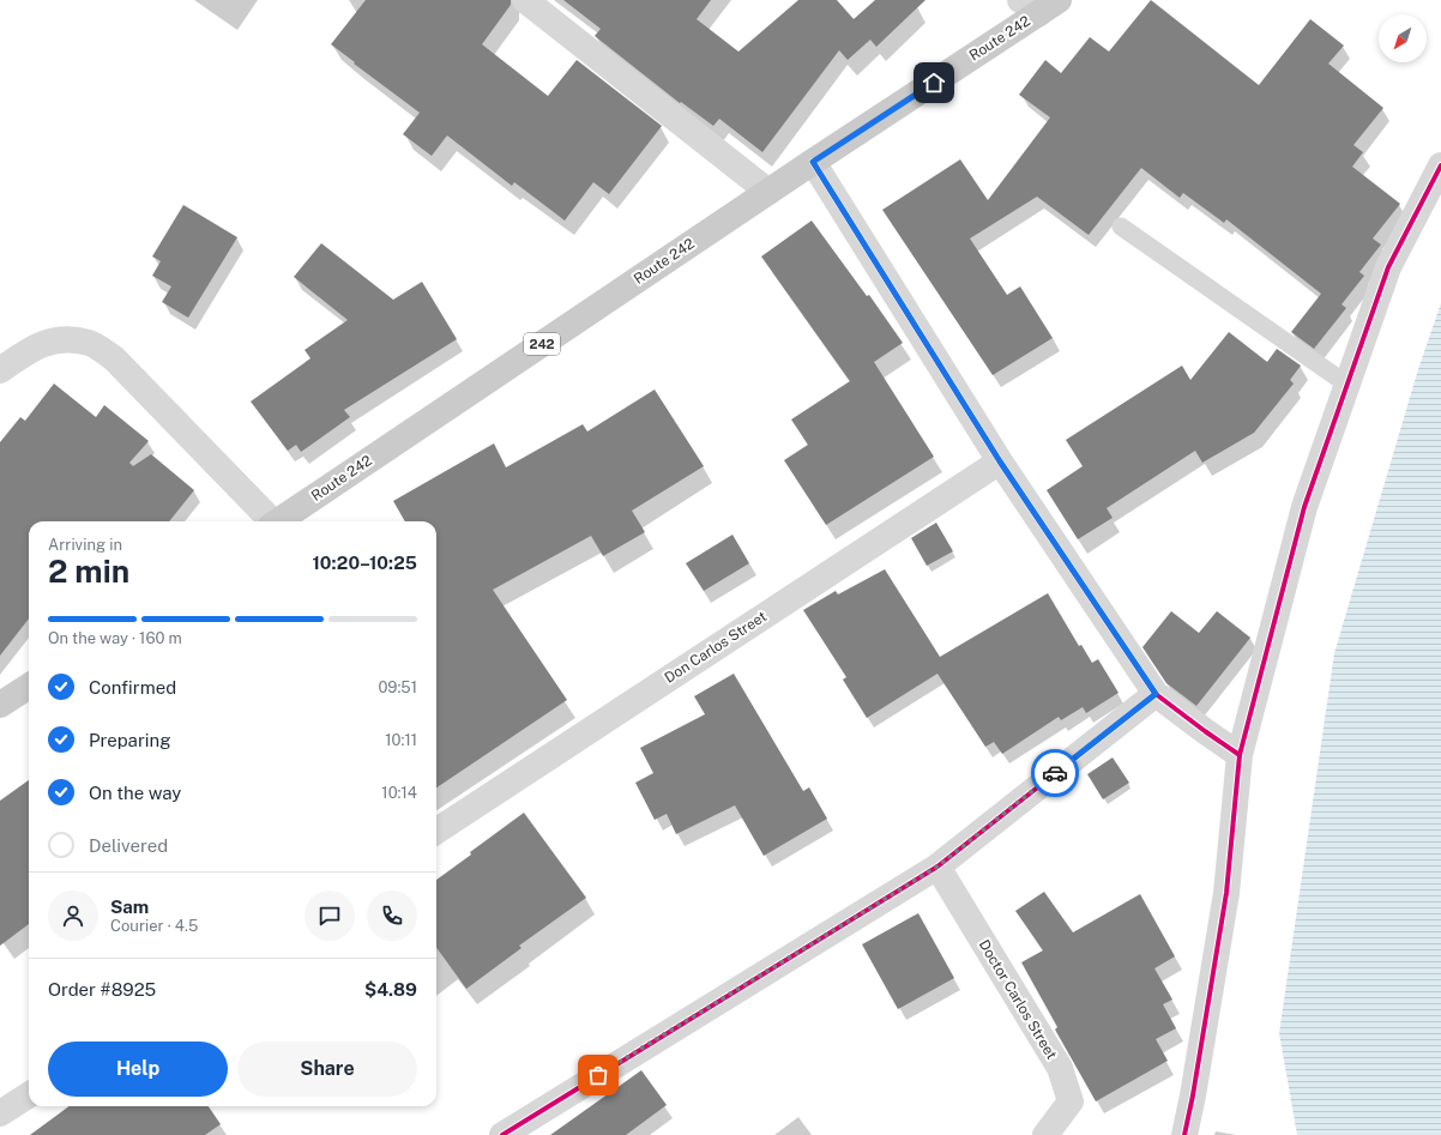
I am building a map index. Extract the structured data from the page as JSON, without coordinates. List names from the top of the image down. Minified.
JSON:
{"streets":{"main road":["Route 242","242"],"street":["Don Carlos Street","Doctor Carlos Street"]},"north":"bottom left","page":{"heading":["2 min","Arriving in","10:20–10:25"],"panel":["Sam","Courier · 4.5","Order #8925","$4.89"],"bar":"On the way · 160 m","list":[["Confirmed","09:51"],["Preparing","10:11"],["On the way","10:14"],"Delivered"],"buttons":["Help","Share"]}}
